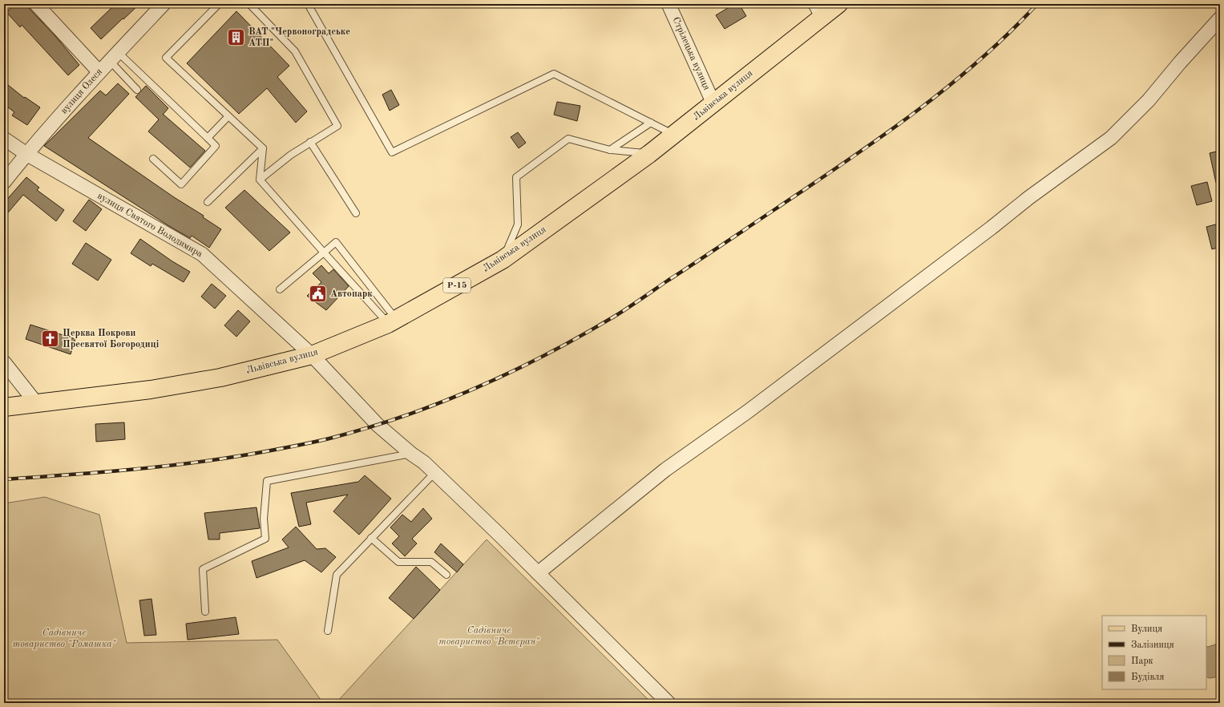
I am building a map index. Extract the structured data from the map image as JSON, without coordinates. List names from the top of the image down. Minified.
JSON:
{"streets":{"main road":["Львівська вулиця","Р-15"],"street":["Стрілецька вулиця","вулиця Олеся","вулиця Святого Володимира"]},"crossings":[["Стрілецька вулиця","Львівська вулиця"],["вулиця Олеся","вулиця Святого Володимира"],["Львівська вулиця","вулиця Святого Володимира"]],"parks":["Садівниче товариство \"Ветеран\"","Садівниче товариство \"Ромашка\""],"places":{"building":["ВАТ \"Червоноградське АТП\""],"public building":["Автопарк"],"church":["Церква Покрови Пресвятої Богородиці"]},"legend":["Вулиця","Залізниця","Парк","Будівля"]}
